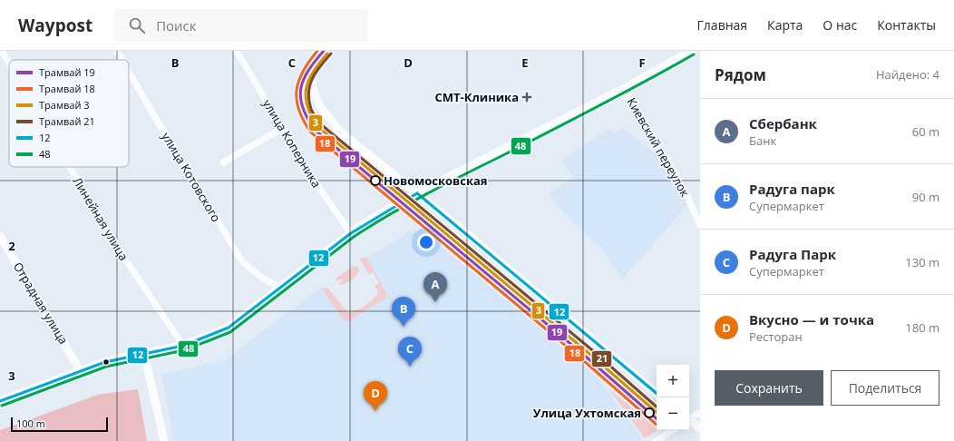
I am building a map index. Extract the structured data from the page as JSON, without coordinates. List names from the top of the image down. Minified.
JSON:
{"streets":{"street":["улица Коперника","Киевский переулок","улица Котовского","Линейная улица","Отрадная улица"]},"places":{"health":["СМТ-Клиника"],"other":["Новомосковская","Улица Ухтомская"]},"lines":["tram line 19","tram line 18","tram line 3","tram line 21","transit line 48","transit line 12"],"legend":["Трамвай 19","Трамвай 18","Трамвай 3","Трамвай 21","12","48"],"scale_bar":"100 m","page":{"header":"Waypost","search":"Поиск","nav":["Главная","Карта","О нас","Контакты"],"heading":["Рядом","Найдено: 4"],"list":[{"mark":"A","name":"Сбербанк","note":"Банк","value":"60 m"},{"mark":"B","name":"Радуга парк","note":"Супермаркет","value":"90 m"},{"mark":"C","name":"Радуга Парк","note":"Супермаркет","value":"130 m"},{"mark":"D","name":"Вкусно — и точка","note":"Ресторан","value":"180 m"}],"pins":["A","B","C","D"],"buttons":["Сохранить","Поделиться"],"map_buttons":["+","−"],"scale":"100 m"},"grid":{"columns":["B","C","D","E","F"],"rows":["2","3"]}}
